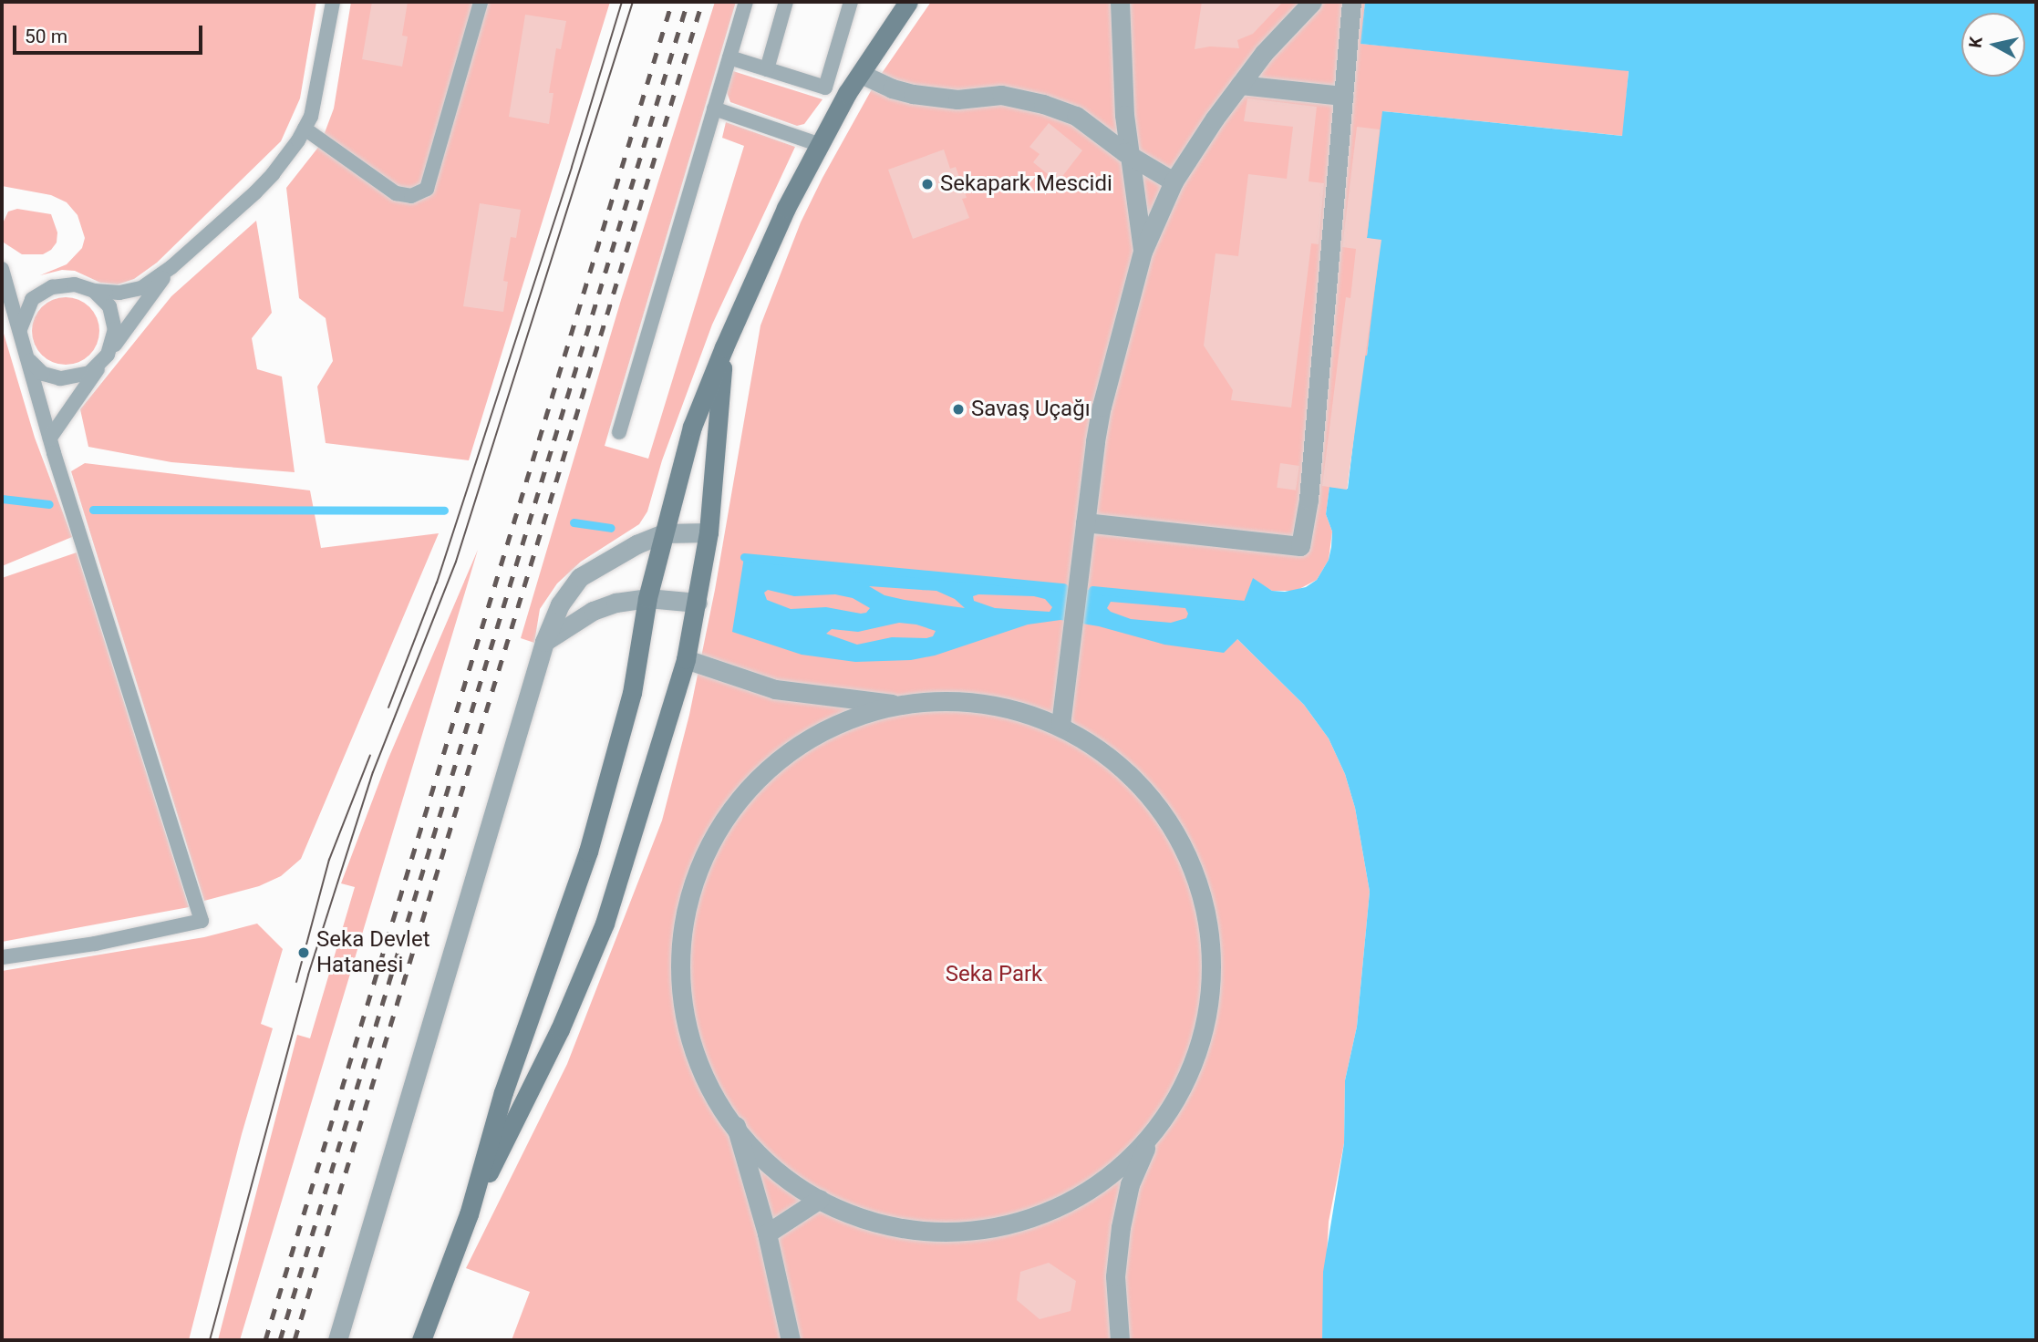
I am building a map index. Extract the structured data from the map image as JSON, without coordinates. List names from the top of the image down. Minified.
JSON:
{"parks":["Seka Park"],"places":["Sekapark Mescidi","Savaş Uçağı","Seka Devlet Hatanesi"],"scale_bar":"50 m","north":"left"}
